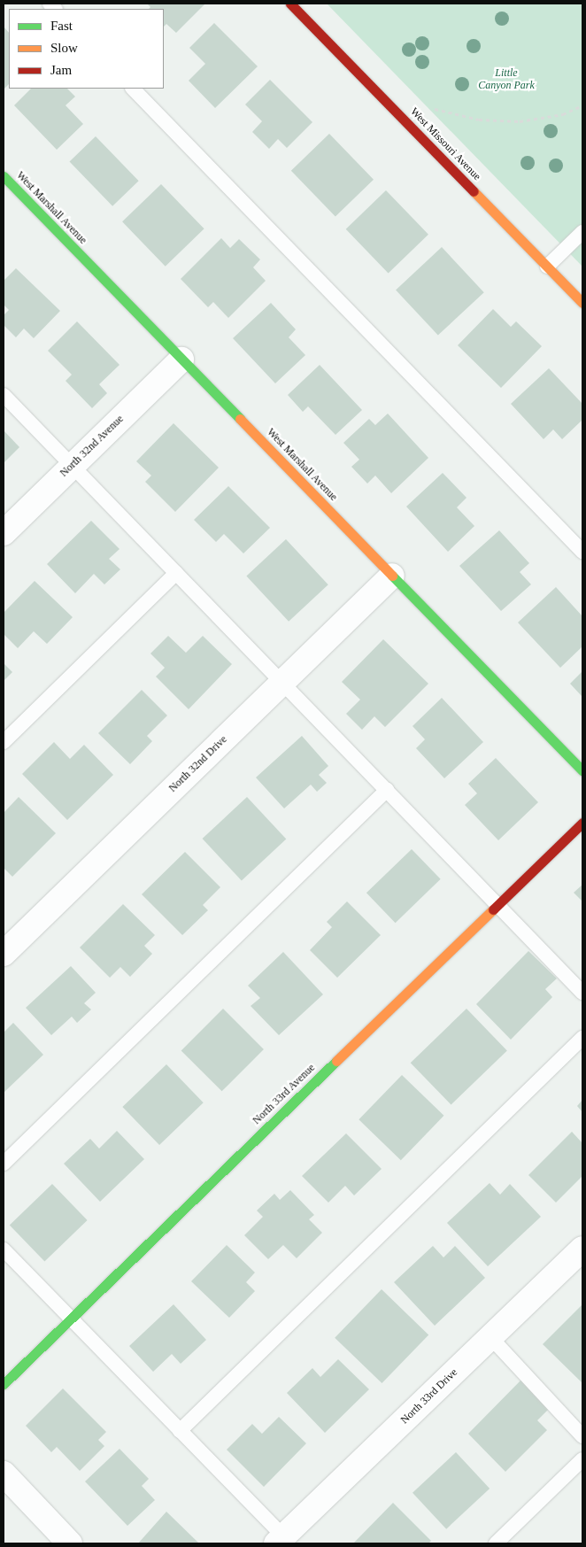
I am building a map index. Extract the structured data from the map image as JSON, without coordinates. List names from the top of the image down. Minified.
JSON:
{"streets":{"street":["West Missouri Avenue","West Marshall Avenue","North 32nd Avenue","North 32nd Drive","North 33rd Avenue","North 33rd Drive"]},"crossings":[["West Marshall Avenue","North 32nd Avenue"],["West Marshall Avenue","North 32nd Drive"]],"parks":["Little Canyon Park"],"legend":["Fast","Slow","Jam"]}
